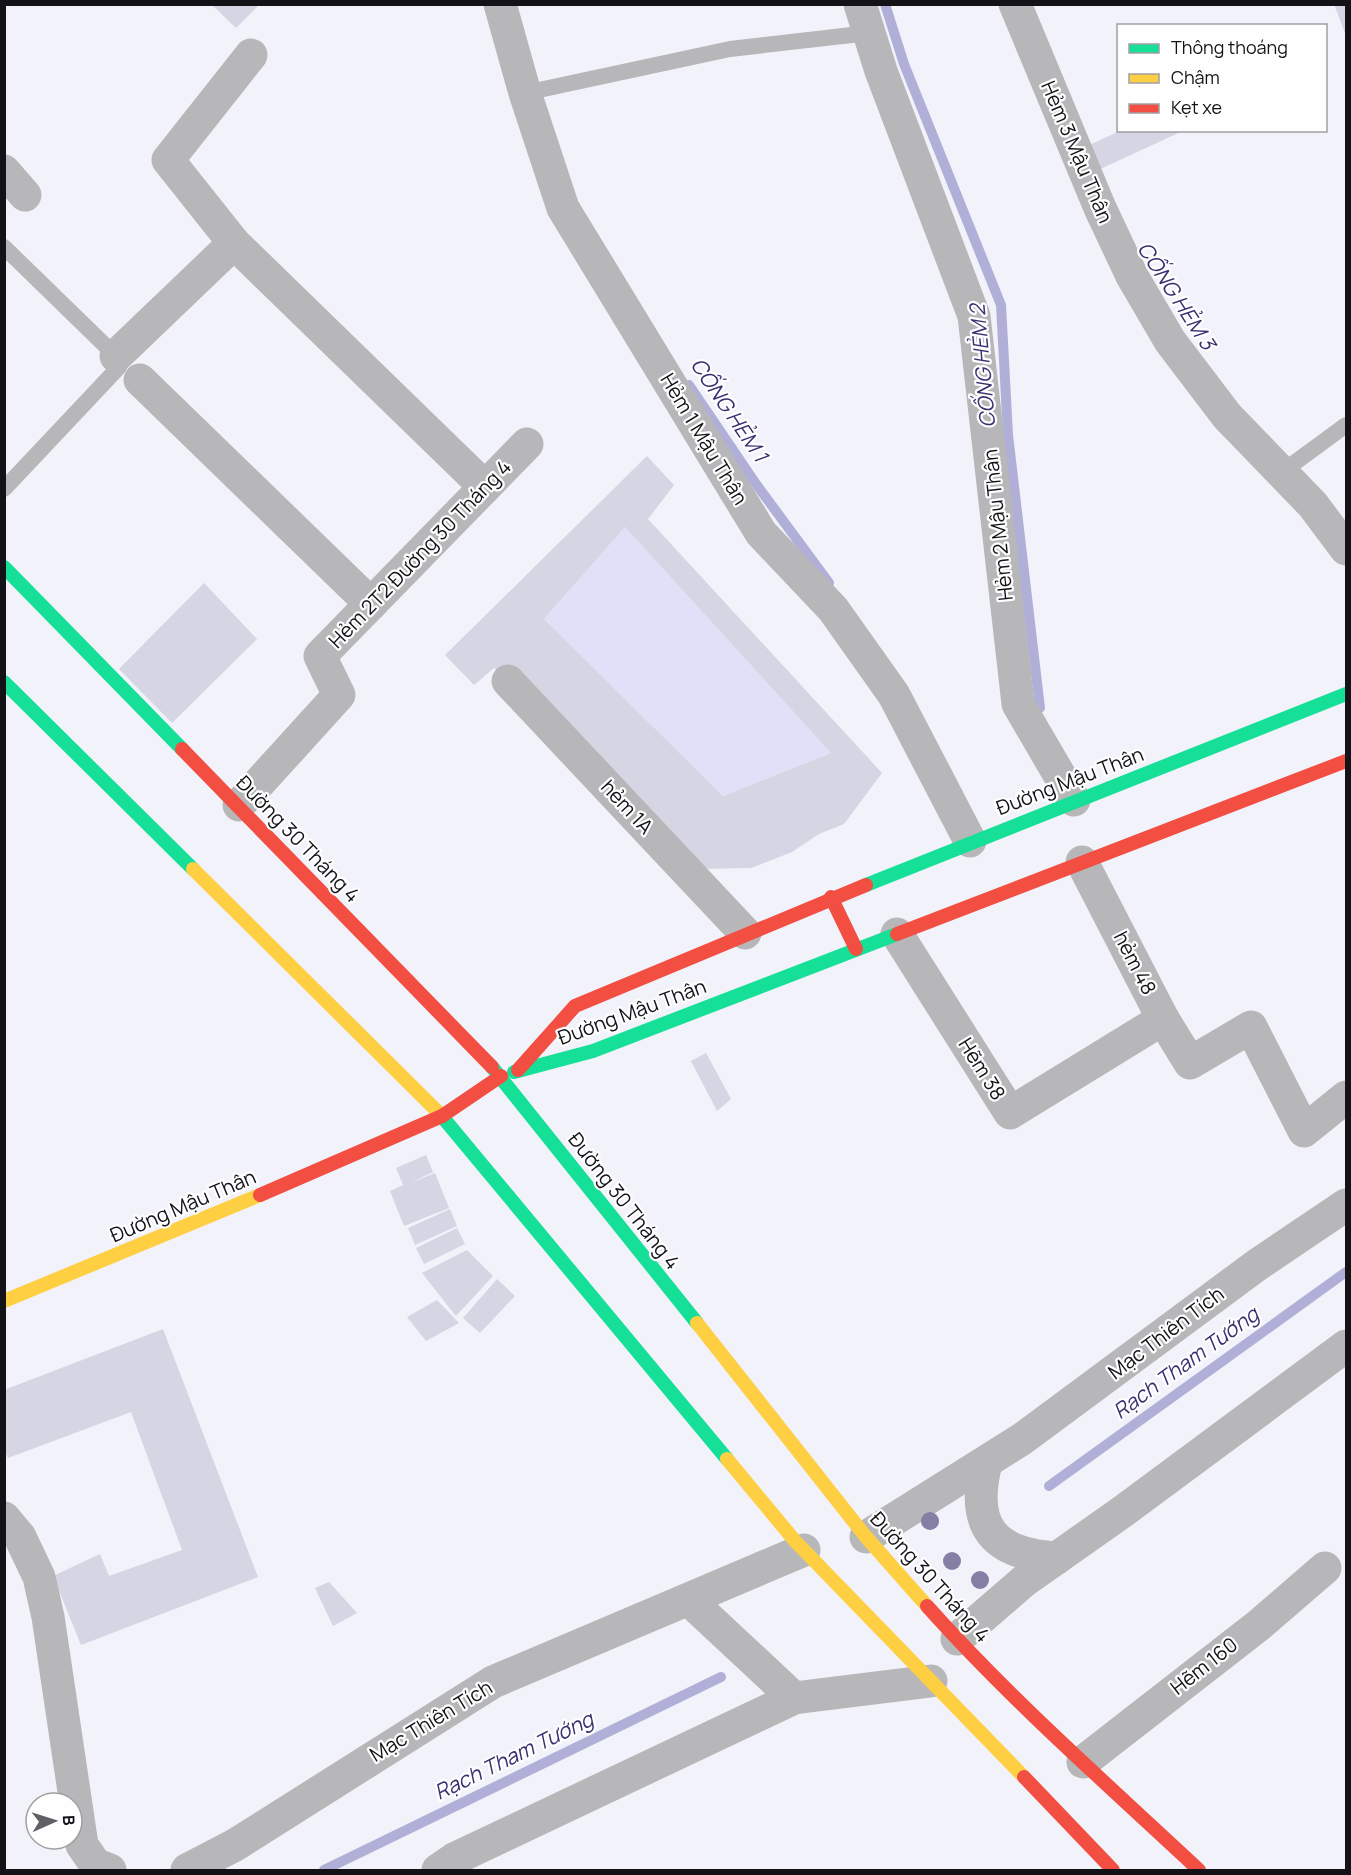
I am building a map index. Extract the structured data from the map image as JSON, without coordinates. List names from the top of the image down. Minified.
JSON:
{"streets":{"main road":["Đường Mậu Thân","Đường 30 Tháng 4"],"street":["Hẻm 3 Mậu Thân","Hẻm 1 Mậu Thân","Hẻm 2 Mậu Thân","Hẻm 2T2 Đường 30 Tháng 4","hẻm 1A","hẻm 48","Hẽm 38","Mạc Thiên Tích","Hẽm 160"]},"crossings":[["Hẻm 1 Mậu Thân","Đường Mậu Thân"],["Hẻm 2 Mậu Thân","Đường Mậu Thân"],["Hẻm 2T2 Đường 30 Tháng 4","Đường 30 Tháng 4"],["Đường Mậu Thân","hẻm 1A"],["Đường Mậu Thân","Đường 30 Tháng 4"],["Đường Mậu Thân","hẻm 48"],["Đường Mậu Thân","Hẽm 38"],["Đường 30 Tháng 4","Mạc Thiên Tích"],["Đường 30 Tháng 4","Hẽm 160"],["hẻm 48","Hẽm 38"]],"water":["CỐNG HẺM 3","CỐNG HẺM 2","CỐNG HẺM 1","Rạch Tham Tướng"],"legend":["Thông thoáng","Chậm","Kẹt xe"],"north":"right"}
